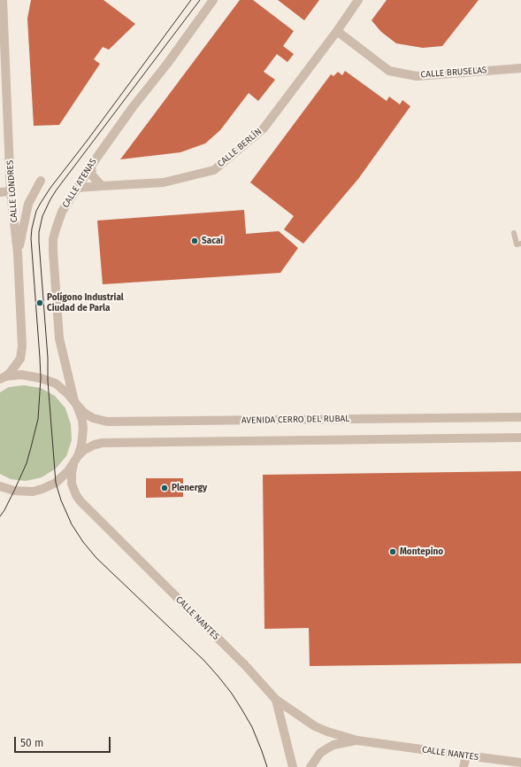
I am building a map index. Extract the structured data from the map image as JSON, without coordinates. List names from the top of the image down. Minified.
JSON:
{"streets":{"street":["CALLE BRUSELAS","CALLE BERLÍN","CALLE ATENAS","CALLE LONDRES","AVENIDA CERRO DEL RUBAL","CALLE NANTES"]},"crossings":[["CALLE BRUSELAS","CALLE BERLÍN"],["CALLE BERLÍN","CALLE ATENAS"],["CALLE ATENAS","AVENIDA CERRO DEL RUBAL"],["CALLE ATENAS","CALLE NANTES"],["AVENIDA CERRO DEL RUBAL","CALLE NANTES"]],"places":["Sacai","Polígono Industrial Ciudad de Parla","Plenergy","Montepino"],"scale_bar":"50 m"}
